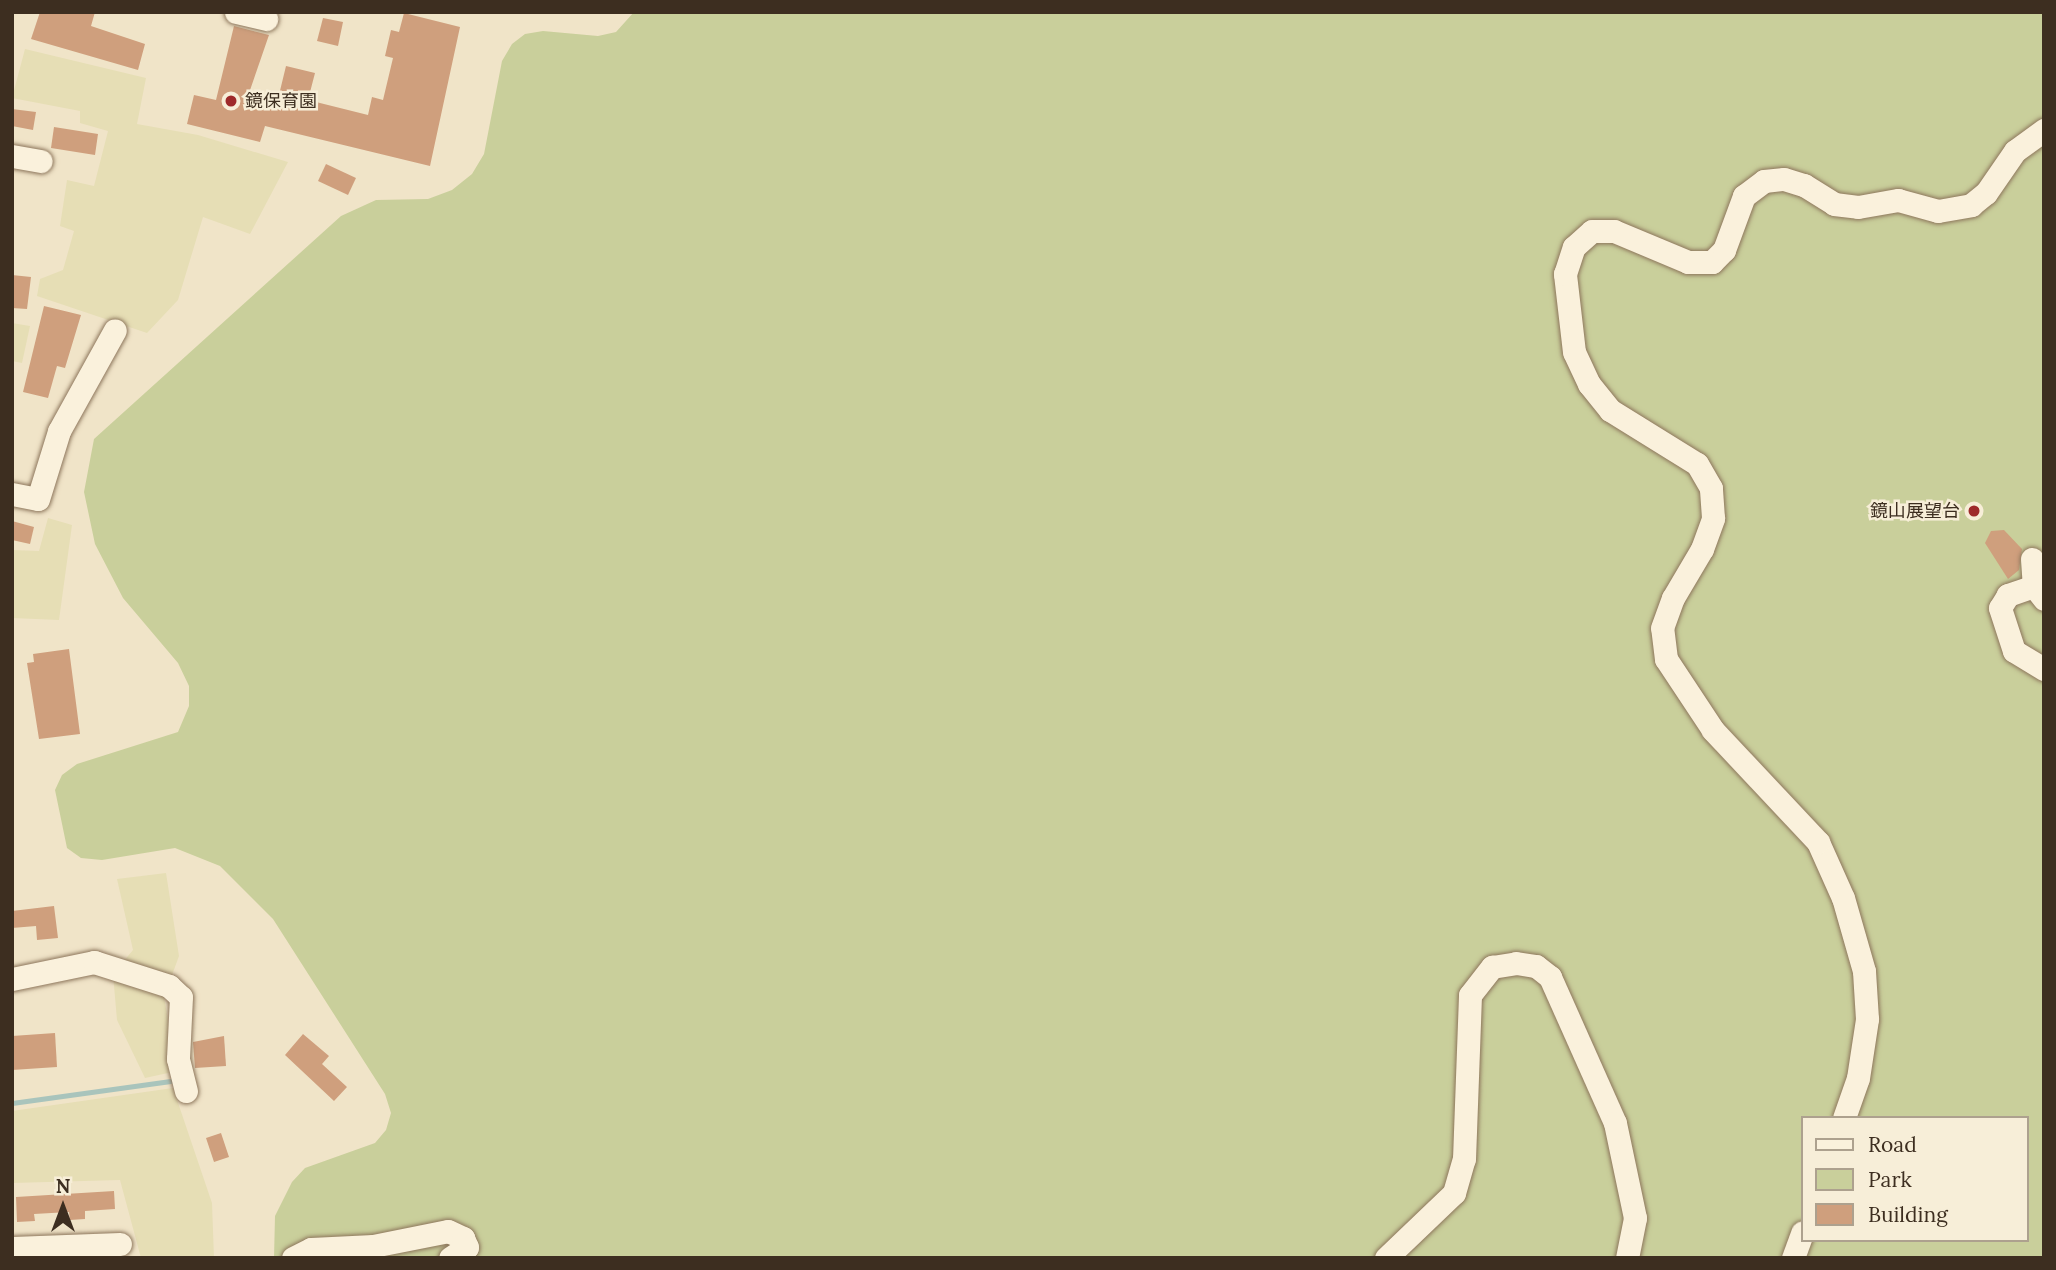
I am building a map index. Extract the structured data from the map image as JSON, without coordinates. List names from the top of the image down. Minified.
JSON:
{"places":["鏡保育園","鏡山展望台"],"legend":["Road","Park","Building"],"north":"top"}
